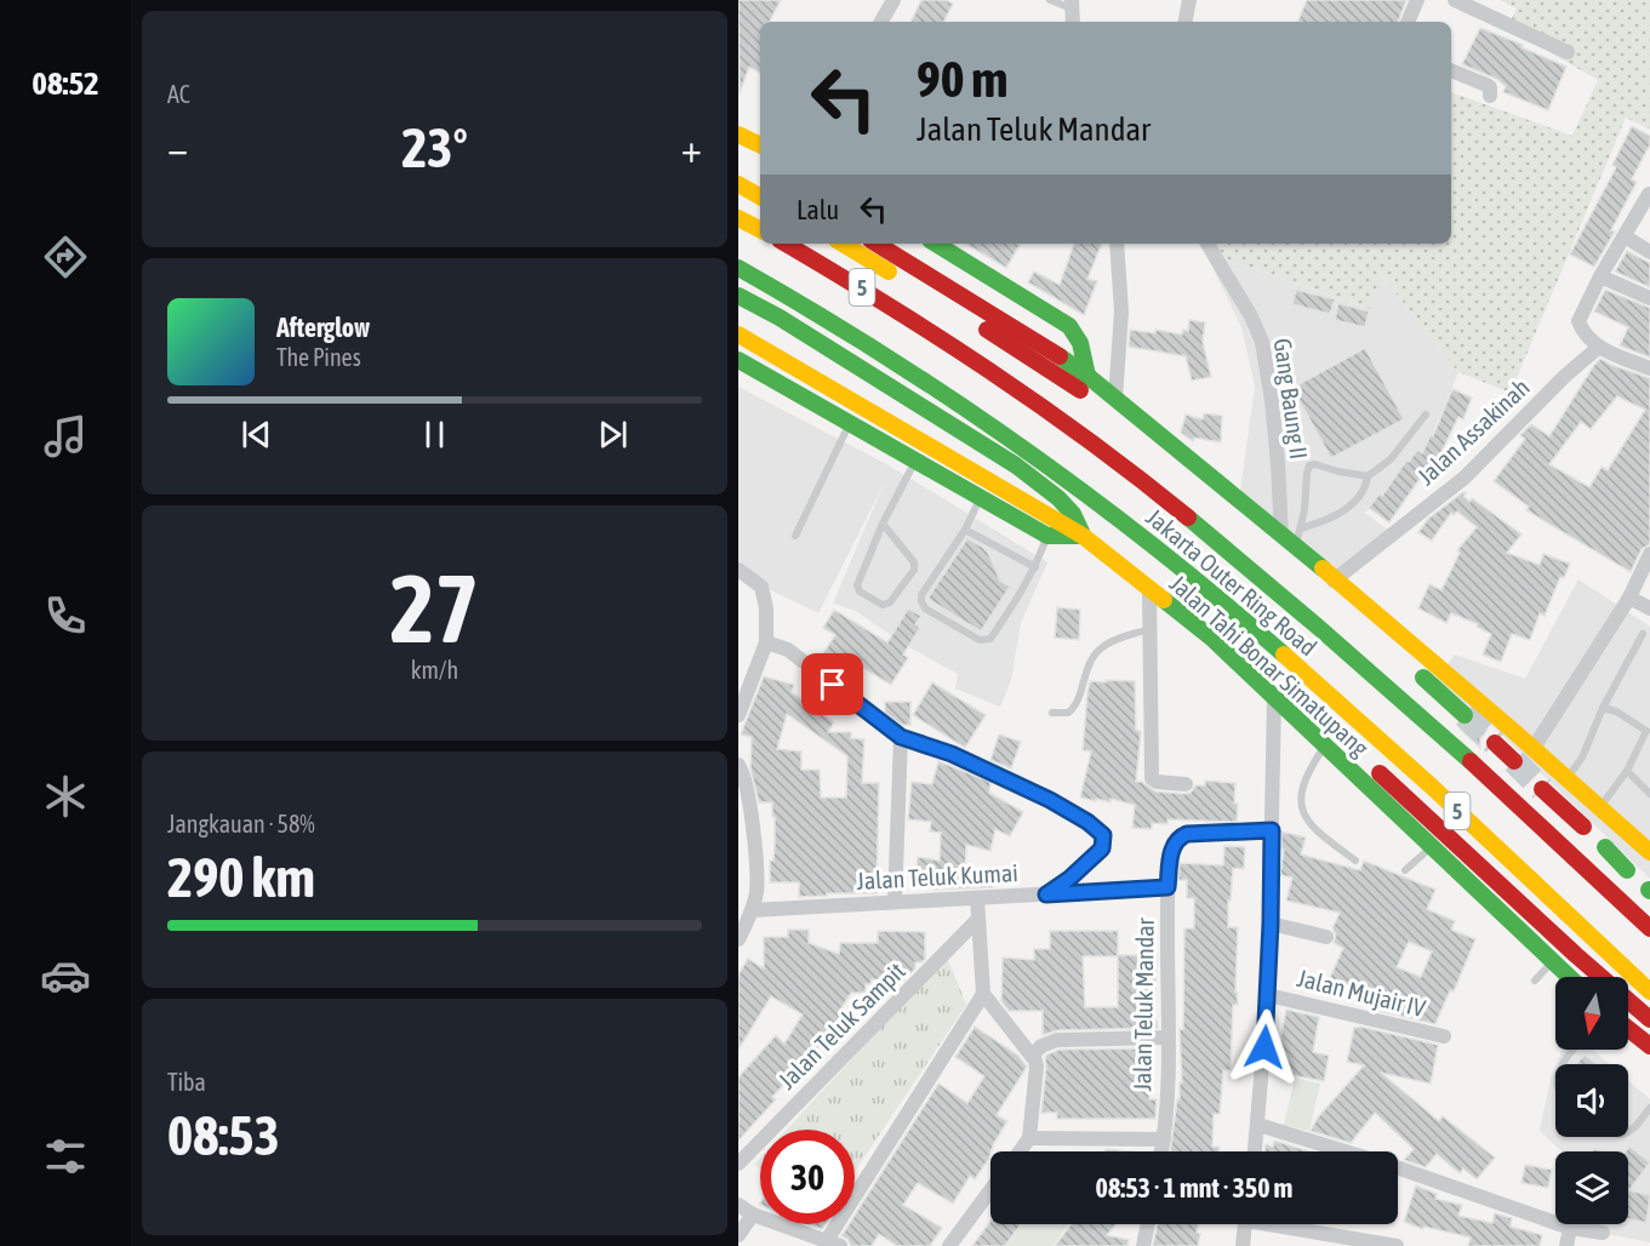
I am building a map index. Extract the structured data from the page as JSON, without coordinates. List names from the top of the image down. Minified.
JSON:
{"streets":{"highway":["5","Jakarta Outer Ring Road","Jalan Tahi Bonar Simatupang"],"street":["Gang Baung II","Jalan Assakinah","Jalan Teluk Kumai","Jalan Mujair IV","Jalan Teluk Mandar","Jalan Teluk Sampit"]},"crossings":[["Jalan Teluk Kumai","Jalan Teluk Mandar"]],"north":"bottom","page":{"tabs":"08:52","tile":["AC",["27","km/h"],["Jangkauan · 58%","290 km"],["Tiba","08:53"]],"turn":["90 m","Jalan Teluk Mandar"],"heat":["−","23°","+"],"then":"Lalu","song":["Afterglow","The Pines"],"limit":"30","trip":"08:53 · 1 mnt · 350 m"}}
